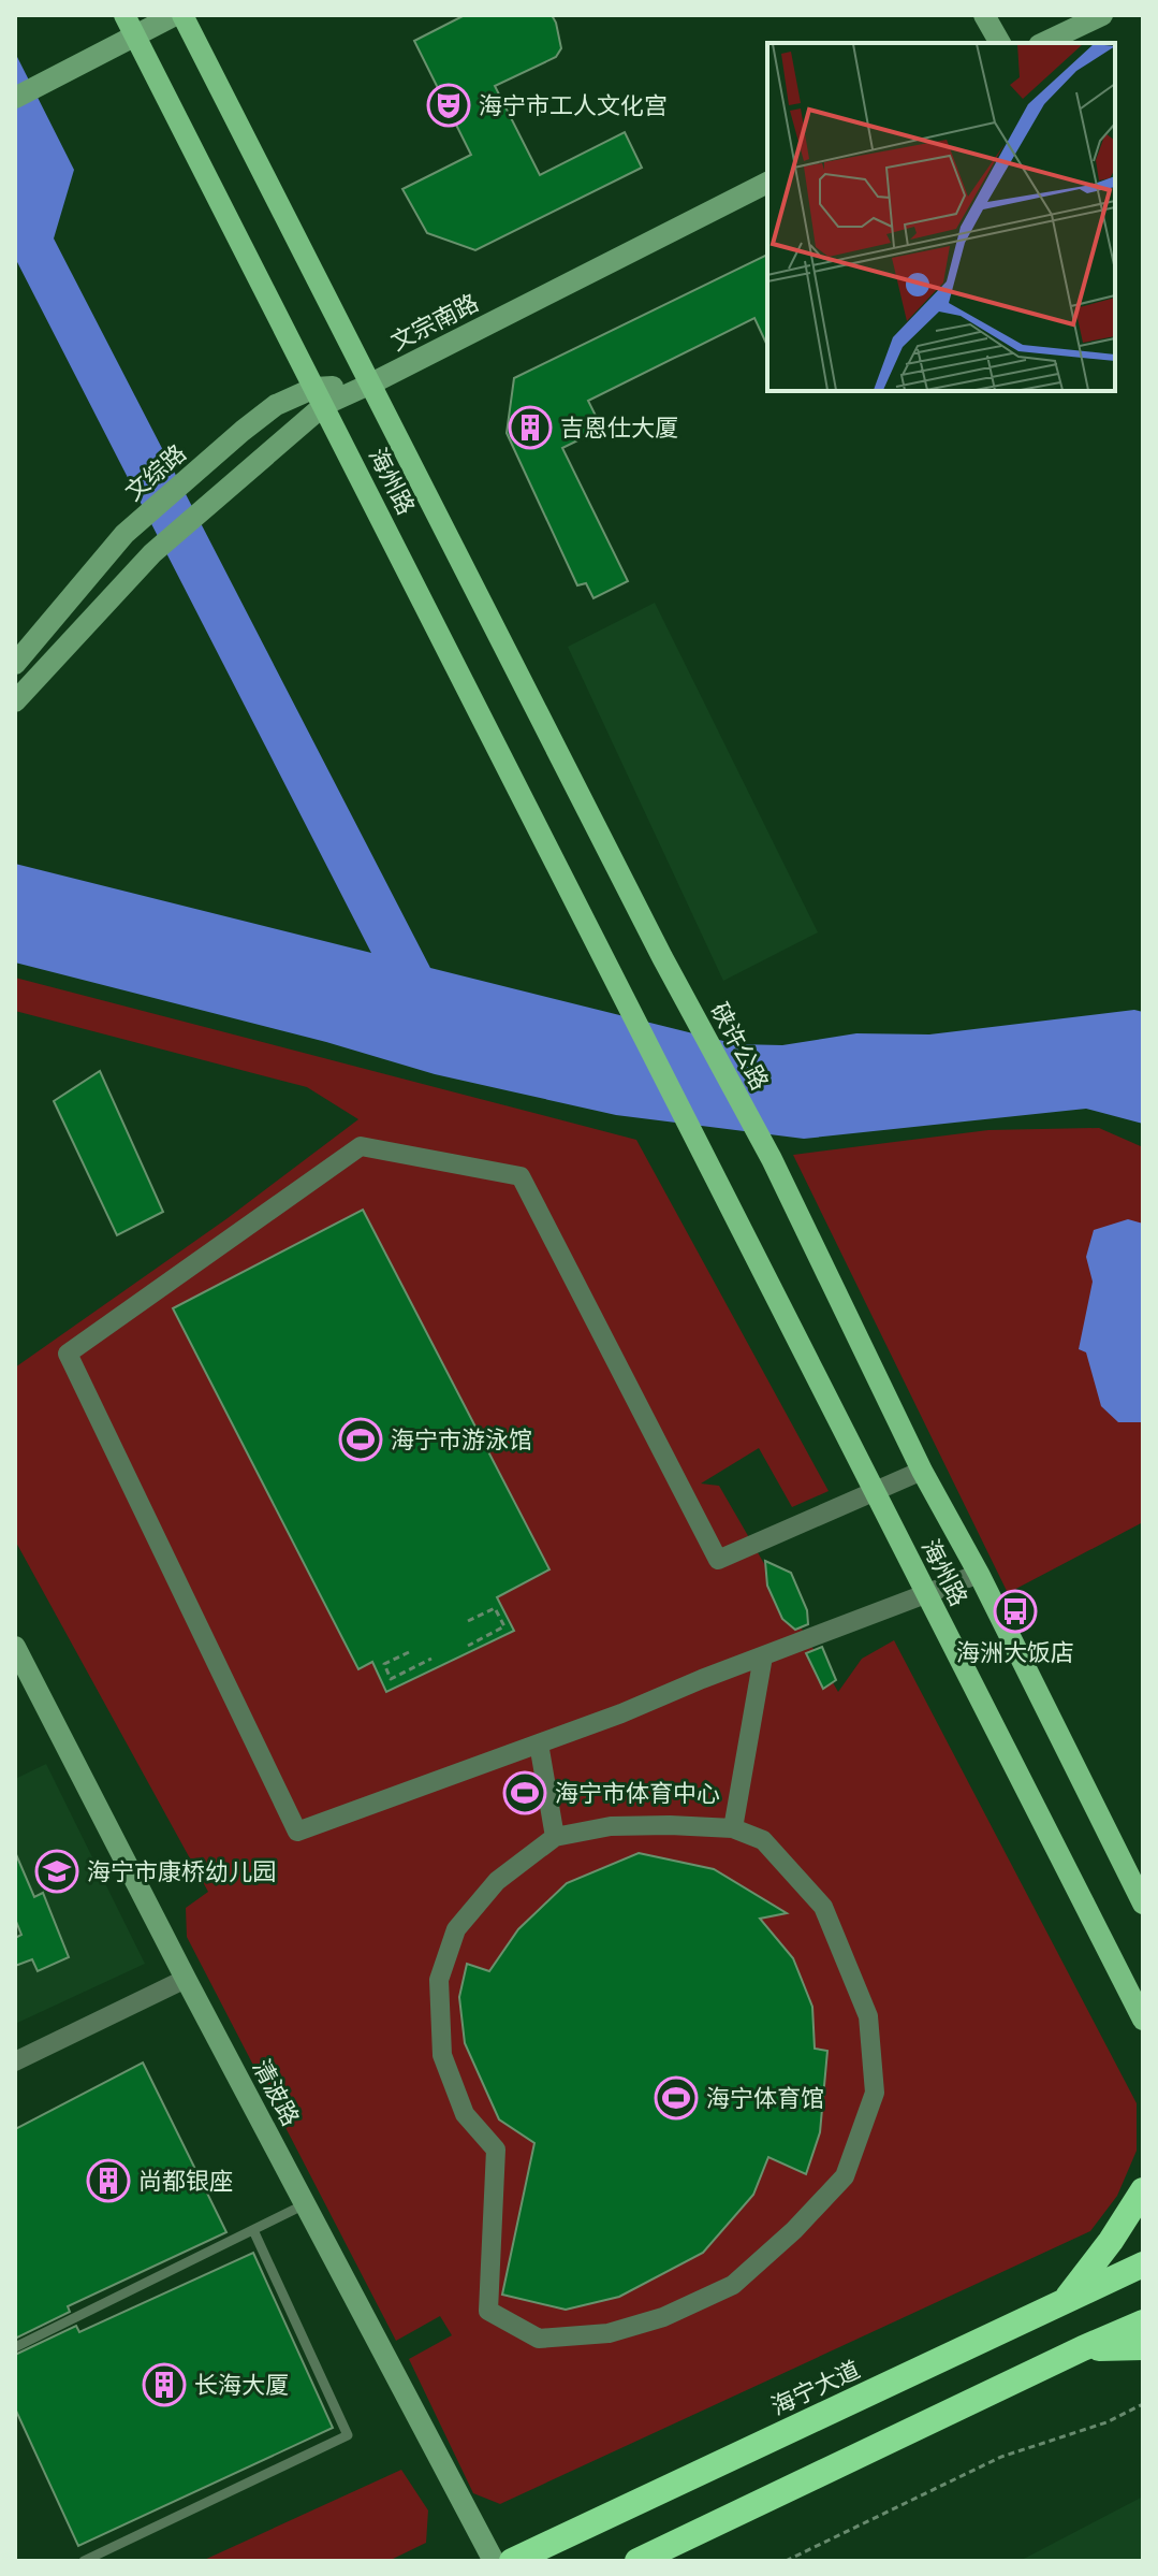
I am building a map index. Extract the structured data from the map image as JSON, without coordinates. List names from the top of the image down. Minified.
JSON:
{"streets":{"highway":["海宁大道"],"main road":["文宗南路","文综路","海州路","硖许公路","清波路"]},"crossings":[["文宗南路","文综路"],["文宗南路","海州路"],["文综路","海州路"],["海州路","硖许公路"]],"places":{"theatre":["海宁市工人文化宫"],"building":["吉恩仕大厦","尚都银座","长海大厦"],"sports":["海宁市游泳馆","海宁市体育中心","海宁体育馆"],"bus stop":["海洲大饭店"],"school or university":["海宁市康桥幼儿园"]}}
